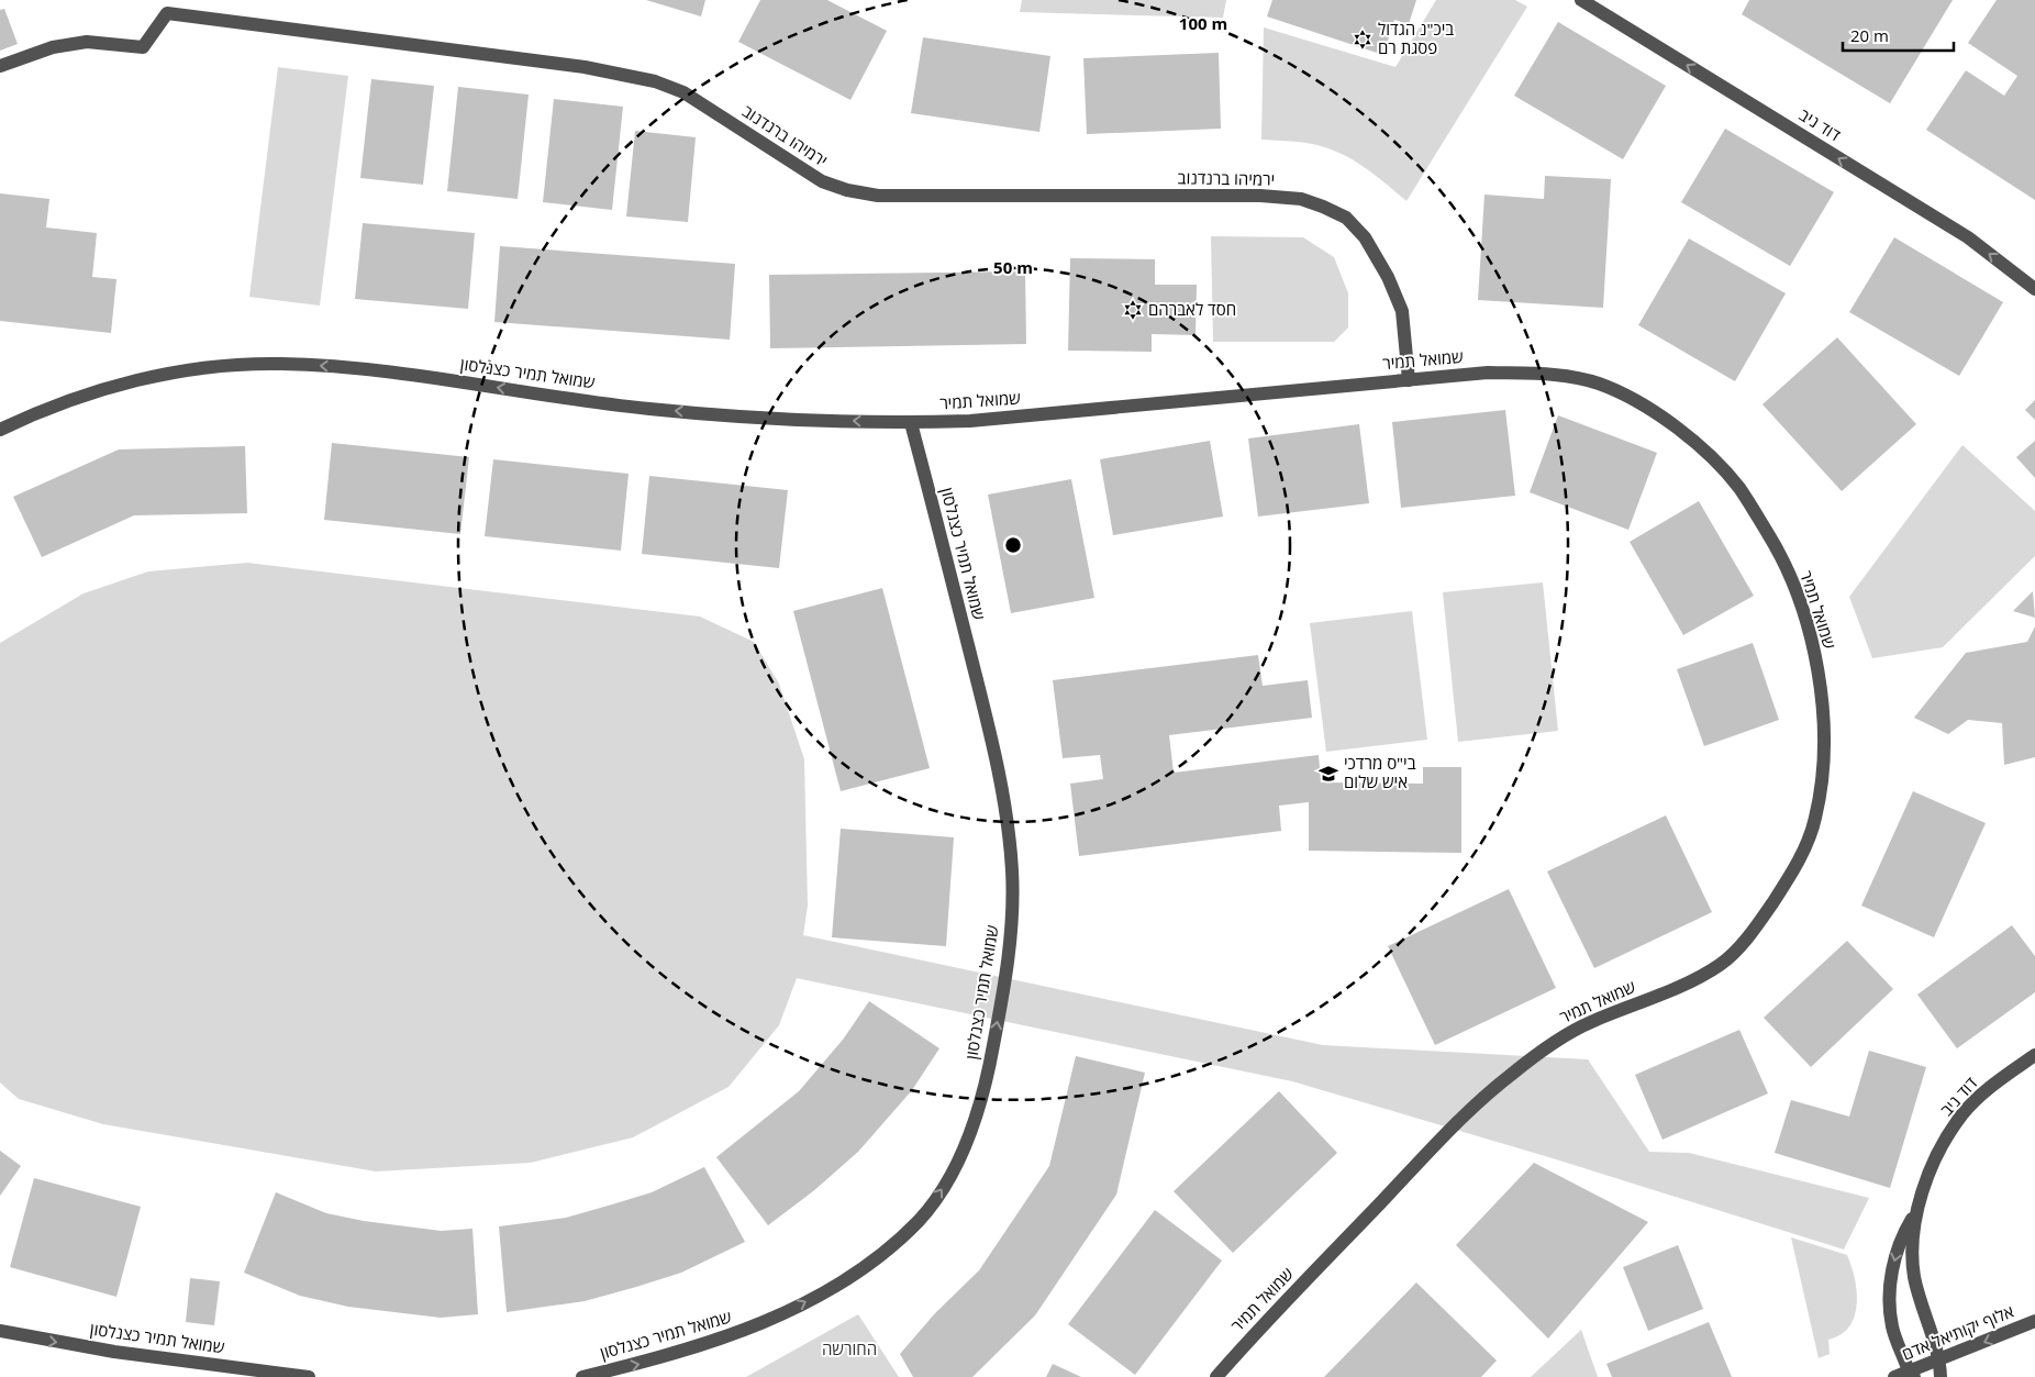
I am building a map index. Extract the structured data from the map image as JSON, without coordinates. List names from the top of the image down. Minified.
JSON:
{"streets":{"street":["דוד ניב","ירמיהו ברנדנוב","שמואל תמיר","שמואל תמיר כצנלסון","אלוף יקותיאל אדם"]},"crossings":[["דוד ניב","אלוף יקותיאל אדם"],["ירמיהו ברנדנוב","שמואל תמיר"],["שמואל תמיר","שמואל תמיר כצנלסון"]],"one_way":["אלוף יקותיאל אדם"],"parks":["החורשה"],"places":{"synagogue":["ביכ\"נ הגדול פסגת רם","חסד לאברהם"],"school or university":["בי\"ס מרדכי איש שלום"]},"scale_bar":"20 m","rings":["100 m","50 m"]}
